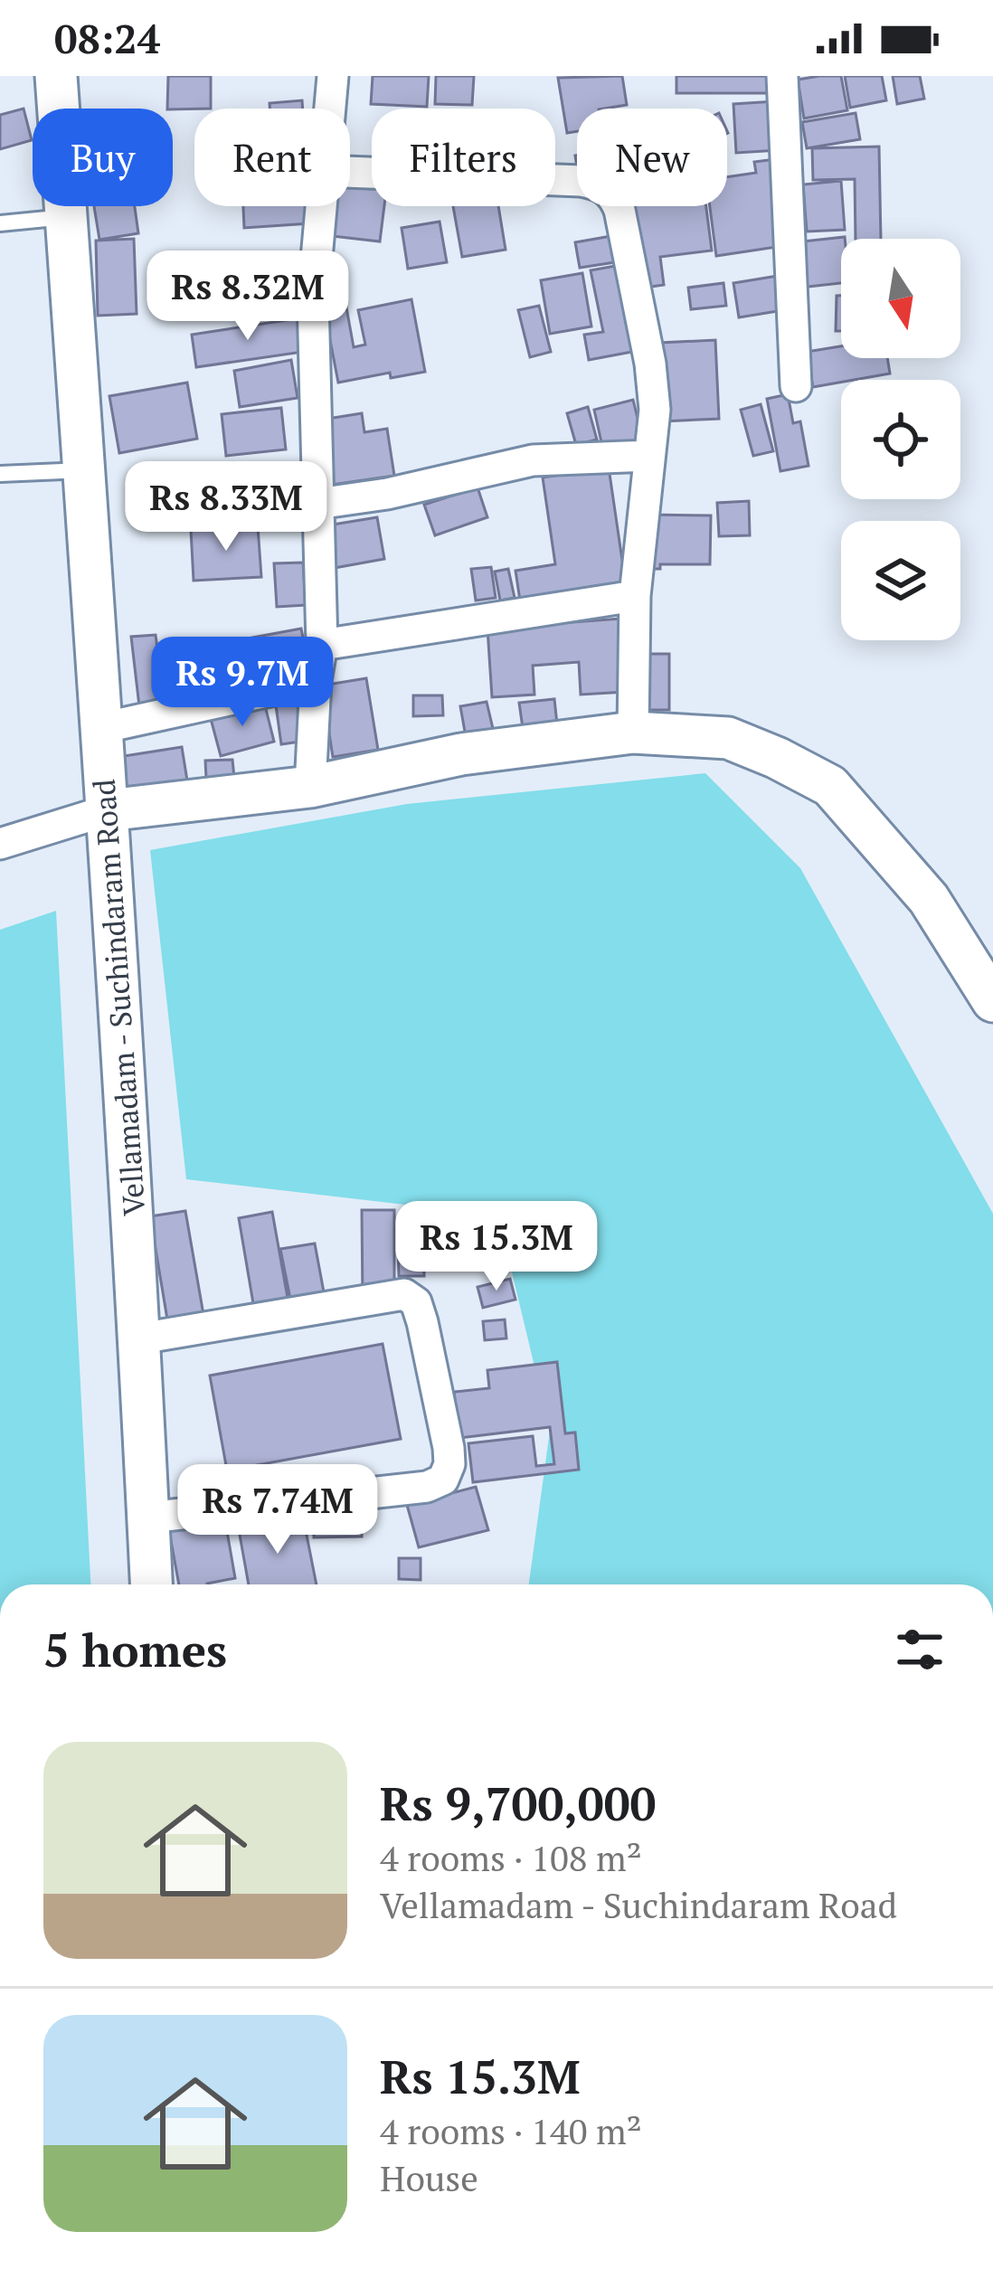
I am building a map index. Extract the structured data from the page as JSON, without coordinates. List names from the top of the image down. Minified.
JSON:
{"streets":{"main road":["Vellamadam - Suchindaram Road"]},"north":"bottom","page":{"status":"08:24","chip":["Buy","Rent","Filters","New"],"price":["Rs 8.32M","Rs 8.33M","Rs 9.7M","Rs 15.3M","Rs 7.74M"],"heading":"5 homes","list":[{"name":"Rs 9,700,000","note":"4 rooms · 108 m² · Vellamadam - Suchindaram Road"},{"name":"Rs 15.3M","note":"4 rooms · 140 m² · House"}]}}
